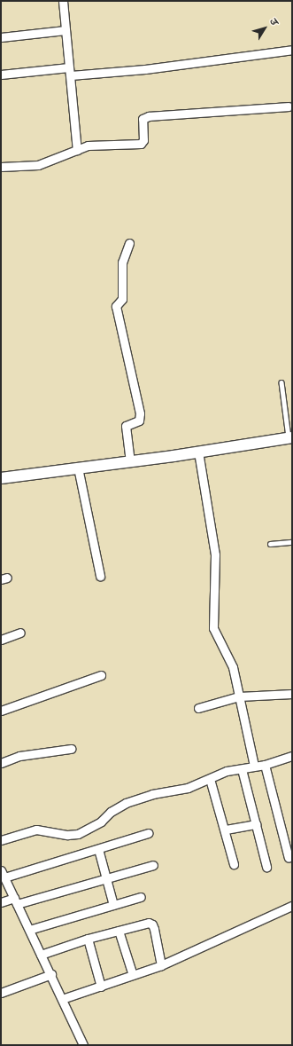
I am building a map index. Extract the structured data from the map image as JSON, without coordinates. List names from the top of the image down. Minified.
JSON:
{"north":"top right"}
